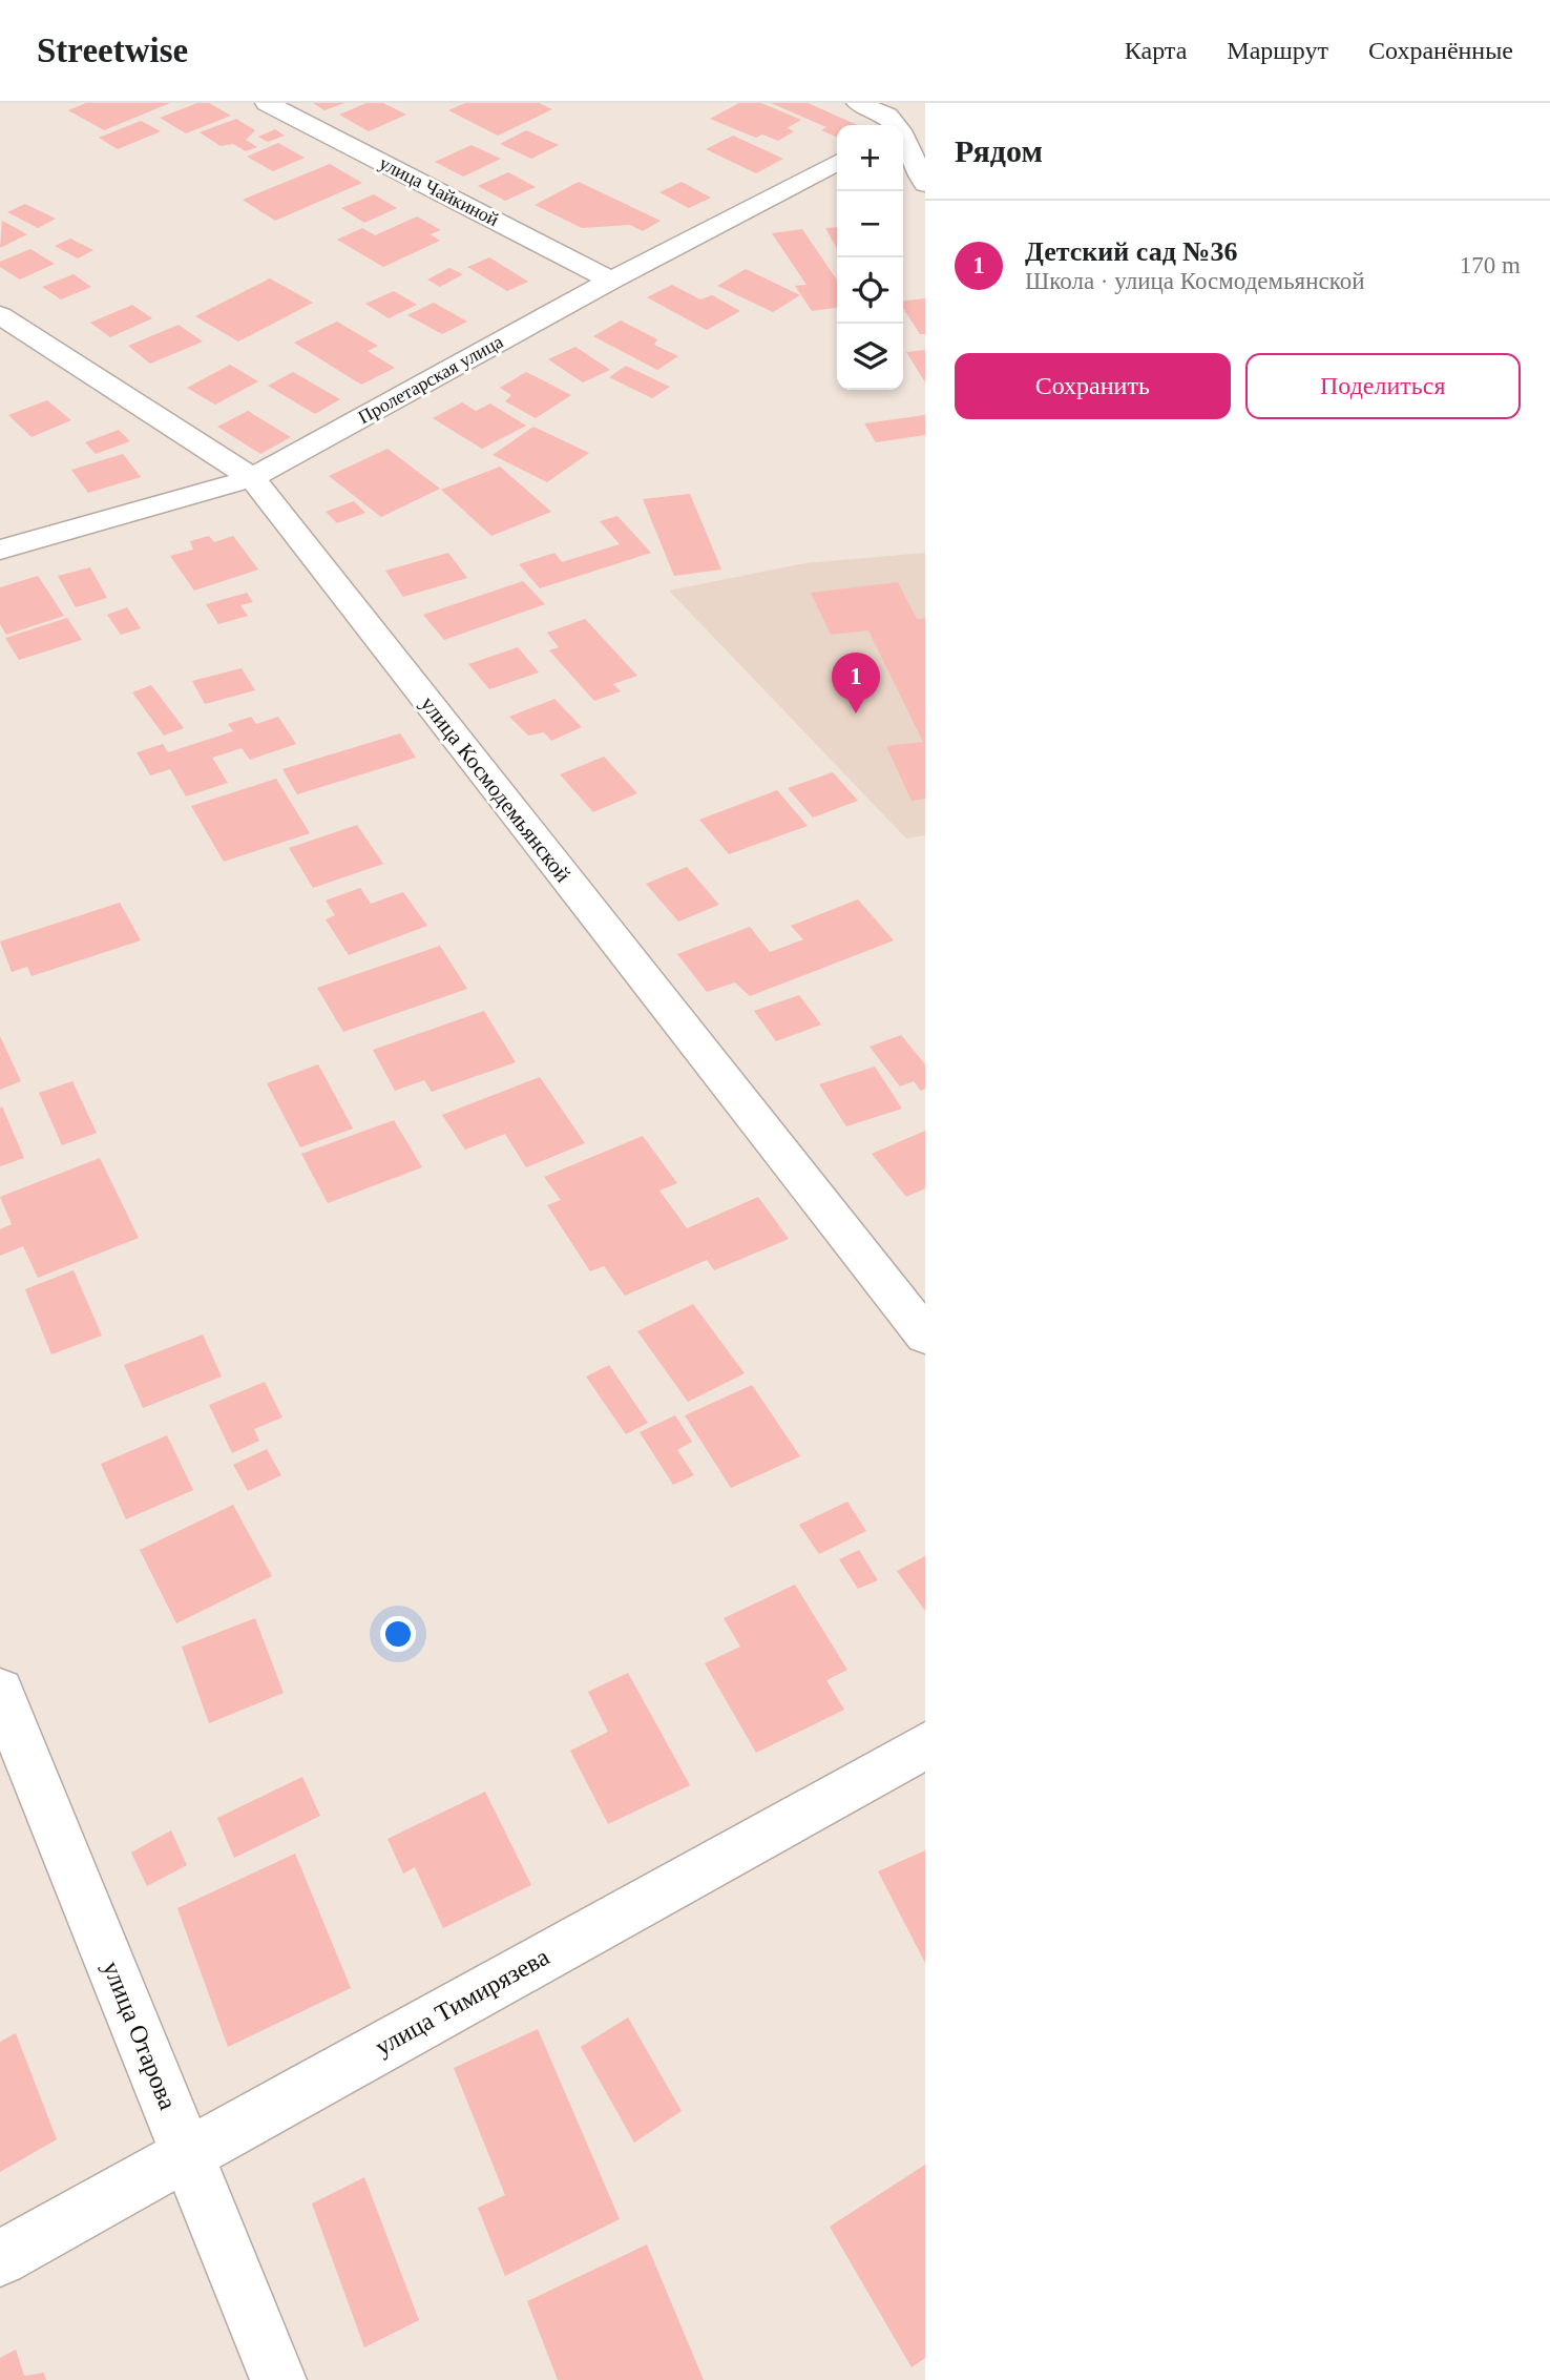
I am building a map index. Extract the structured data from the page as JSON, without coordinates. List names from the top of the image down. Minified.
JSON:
{"streets":{"street":["улица Чайкиной","Пролетарская улица","улица Космодемьянской","улица Тимирязева","улица Отарова"]},"crossings":[["улица Чайкиной","Пролетарская улица"],["Пролетарская улица","улица Космодемьянской"],["улица Тимирязева","улица Отарова"]],"page":{"header":"Streetwise","nav":["Карта","Маршрут","Сохранённые"],"heading":"Рядом","map_buttons":["+","−"],"list":[{"mark":"1","name":"Детский сад №36","note":"Школа · улица Космодемьянской","value":"170 m"}],"buttons":["Сохранить","Поделиться"],"pins":"1"}}
